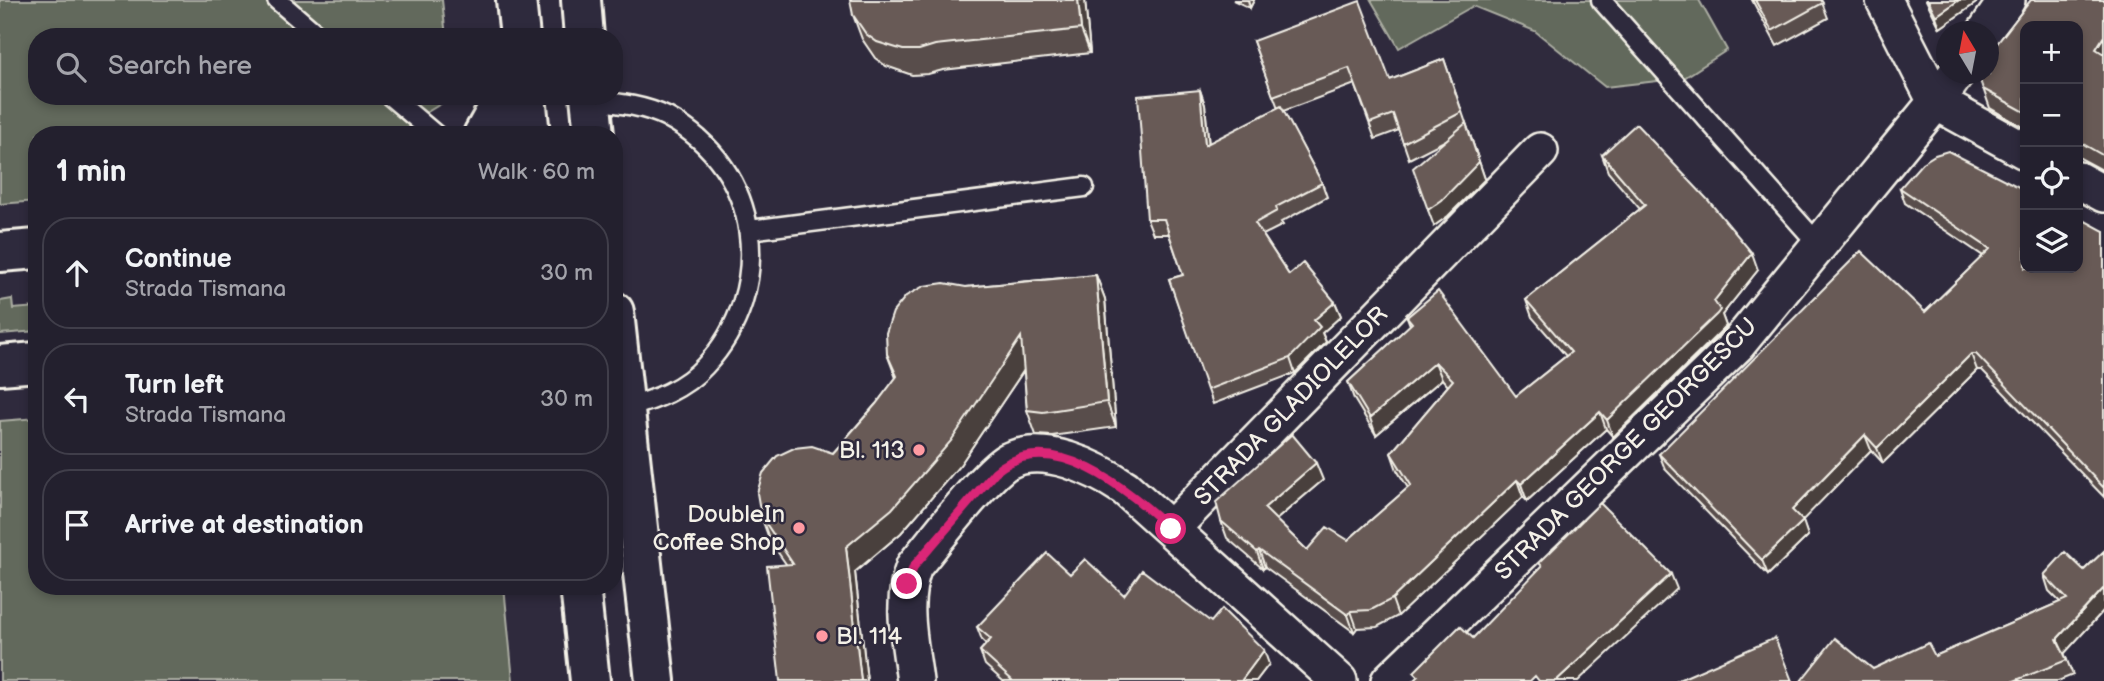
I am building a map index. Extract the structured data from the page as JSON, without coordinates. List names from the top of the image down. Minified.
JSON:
{"streets":{"street":["STRADA GLADIOLELOR","STRADA GEORGE GEORGESCU"]},"places":["Bl. 113","DoubleIn Coffee Shop","Bl. 114"],"north":"top","page":{"map_buttons":["+","−"],"search":"Search here","heading":["1 min","Walk · 60 m"],"list":[["Continue","Strada Tismana","30 m"],["Turn left","Strada Tismana","30 m"],"Arrive at destination"]}}
